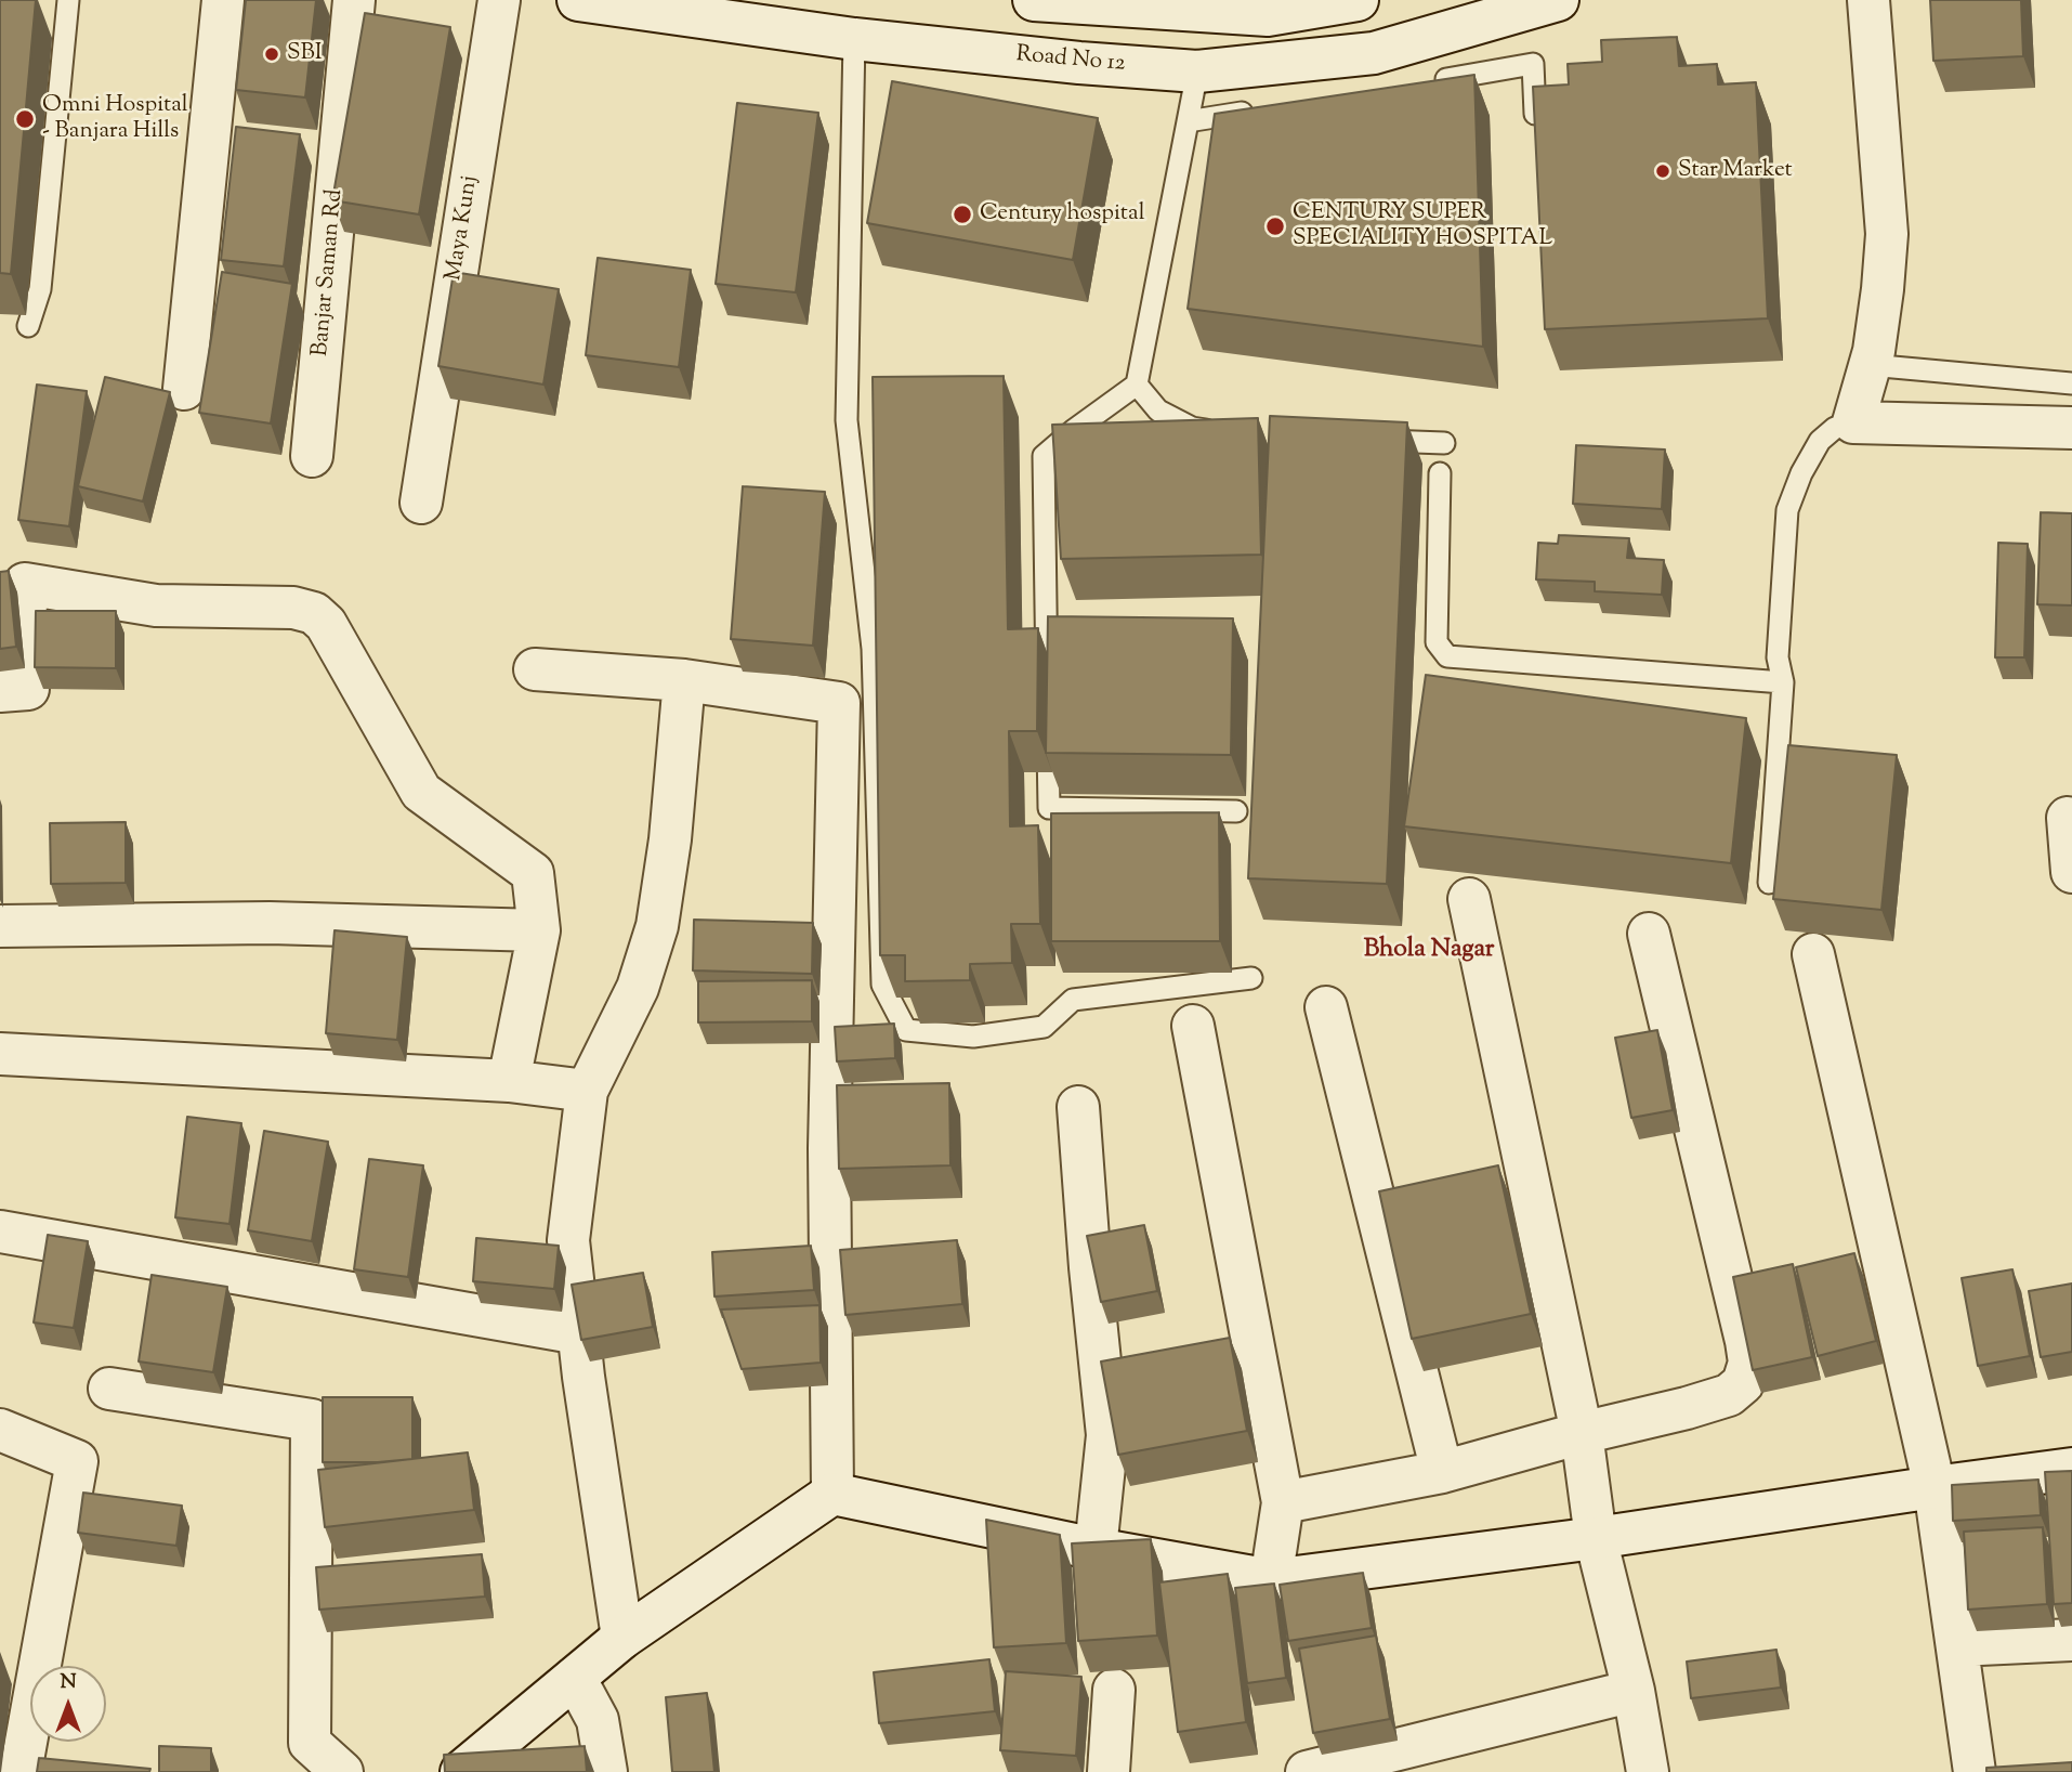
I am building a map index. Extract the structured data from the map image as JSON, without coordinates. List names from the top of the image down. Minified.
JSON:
{"streets":{"street":["Road No 12","Maya Kunj","Banjar Saman Rd"]},"districts":["Bhola Nagar"],"places":["SBI","Omni Hospital - Banjara Hills","Star Market","Century hospital","CENTURY SUPER SPECIALITY HOSPITAL"],"north":"top"}
